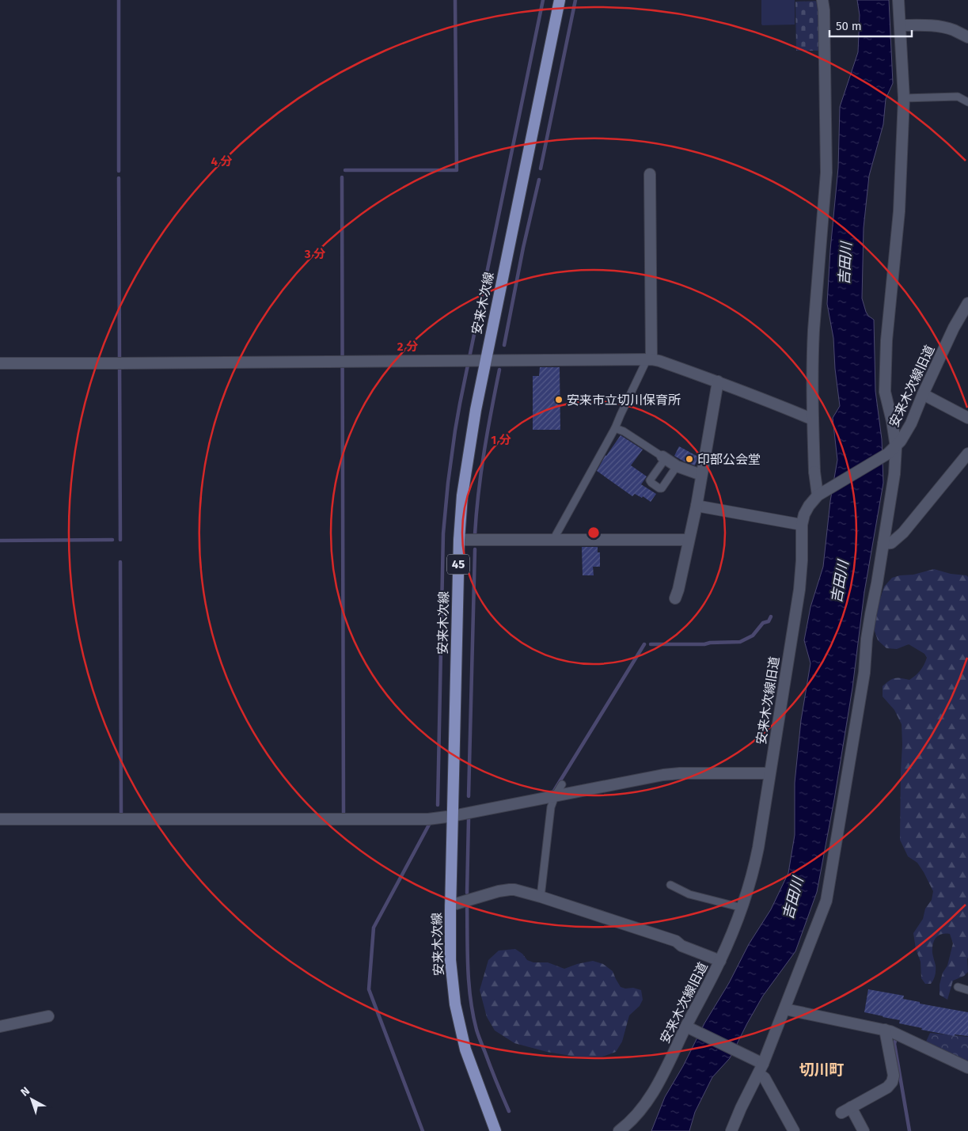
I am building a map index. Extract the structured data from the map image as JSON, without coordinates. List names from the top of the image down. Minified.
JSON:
{"streets":{"main road":["安来木次線","45"],"street":["安来木次線旧道"]},"districts":["切川町"],"water":["吉田川"],"places":["安来市立切川保育所","印部公会堂"],"scale_bar":"50 m","north":"top left","rings":["4 分","3 分","2 分","1 分"]}
